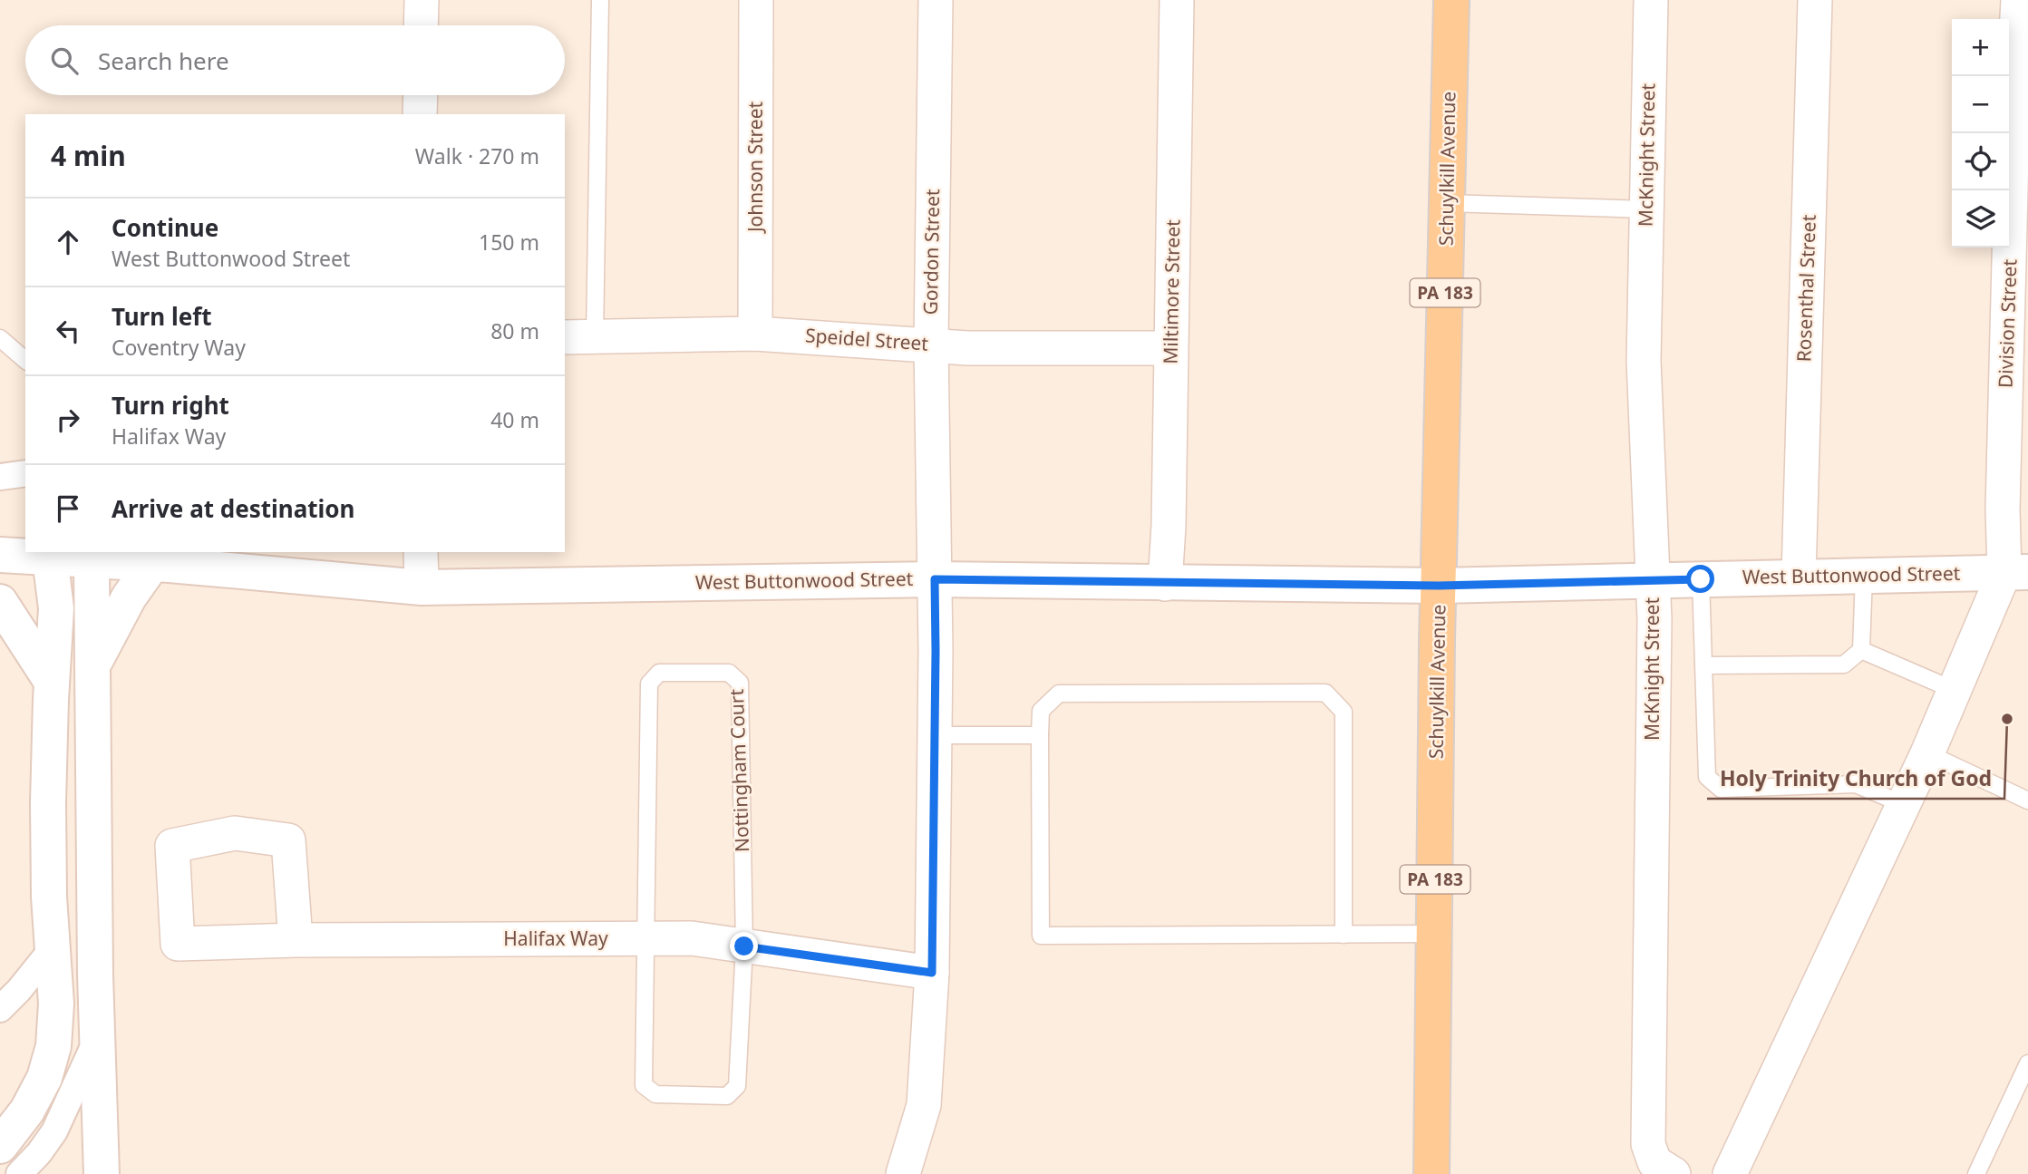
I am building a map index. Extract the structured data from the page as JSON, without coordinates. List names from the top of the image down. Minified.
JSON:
{"streets":{"main road":["Schuylkill Avenue","PA 183"],"street":["McKnight Street","Johnson Street","Gordon Street","Rosenthal Street","Miltimore Street","Division Street","Speidel Street","West Buttonwood Street","Halifax Way"],"lane":["Nottingham Court"]},"crossings":[["McKnight Street","West Buttonwood Street"],["Johnson Street","Speidel Street"],["Schuylkill Avenue","West Buttonwood Street"],["Gordon Street","Speidel Street"],["Gordon Street","West Buttonwood Street"],["Gordon Street","Halifax Way"],["Rosenthal Street","West Buttonwood Street"],["Miltimore Street","Speidel Street"],["Miltimore Street","West Buttonwood Street"],["Division Street","West Buttonwood Street"],["Nottingham Court","Halifax Way"]],"places":["Holy Trinity Church of God"],"page":{"map_buttons":["+","−"],"search":"Search here","heading":["4 min","Walk · 270 m"],"list":[["Continue","West Buttonwood Street","150 m"],["Turn left","Coventry Way","80 m"],["Turn right","Halifax Way","40 m"],"Arrive at destination"]}}
